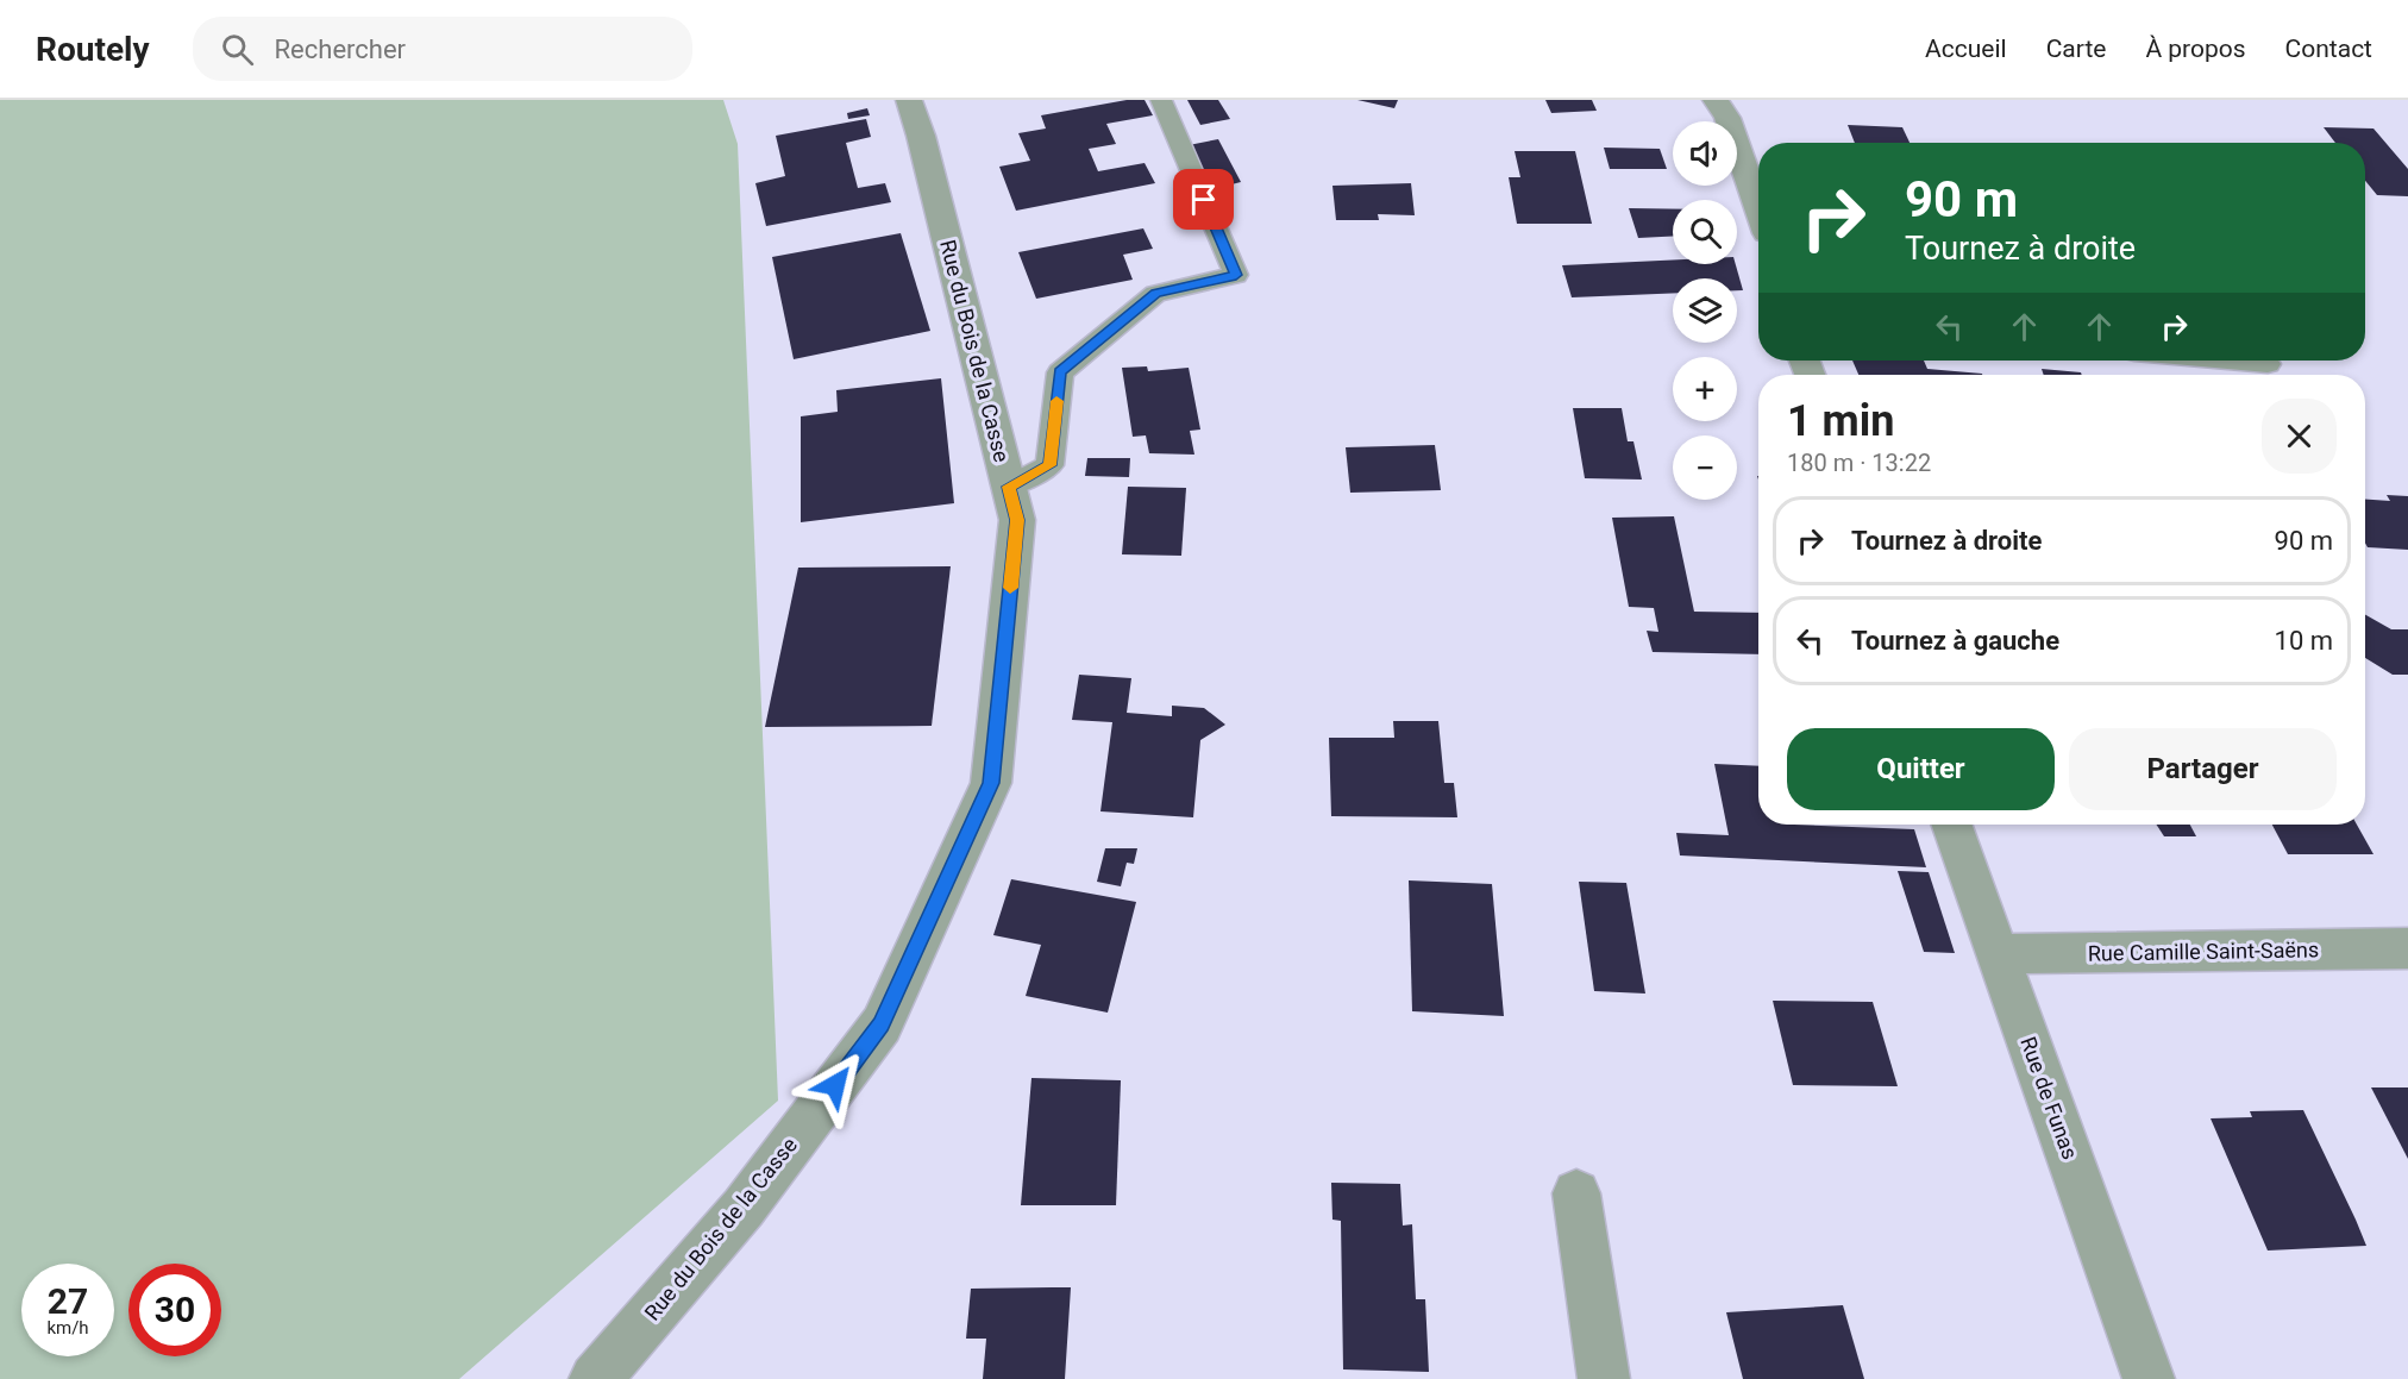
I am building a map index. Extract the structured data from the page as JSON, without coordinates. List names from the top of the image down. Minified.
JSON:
{"streets":{"street":["Rue du Bois de la Casse","Rue Camille Saint-Saëns","Rue de Funas"]},"crossings":[["Rue Camille Saint-Saëns","Rue de Funas"]],"page":{"header":"Routely","search":"Rechercher","nav":["Accueil","Carte","À propos","Contact"],"map_buttons":["+","−"],"turn":["90 m","Tournez à droite"],"heading":["1 min","180 m · 13:22"],"list":[{"name":"Tournez à droite","value":"90 m"},{"name":"Tournez à gauche","value":"10 m"}],"buttons":["Quitter","Partager"],"speed":"27 km/h","limit":"30"}}
